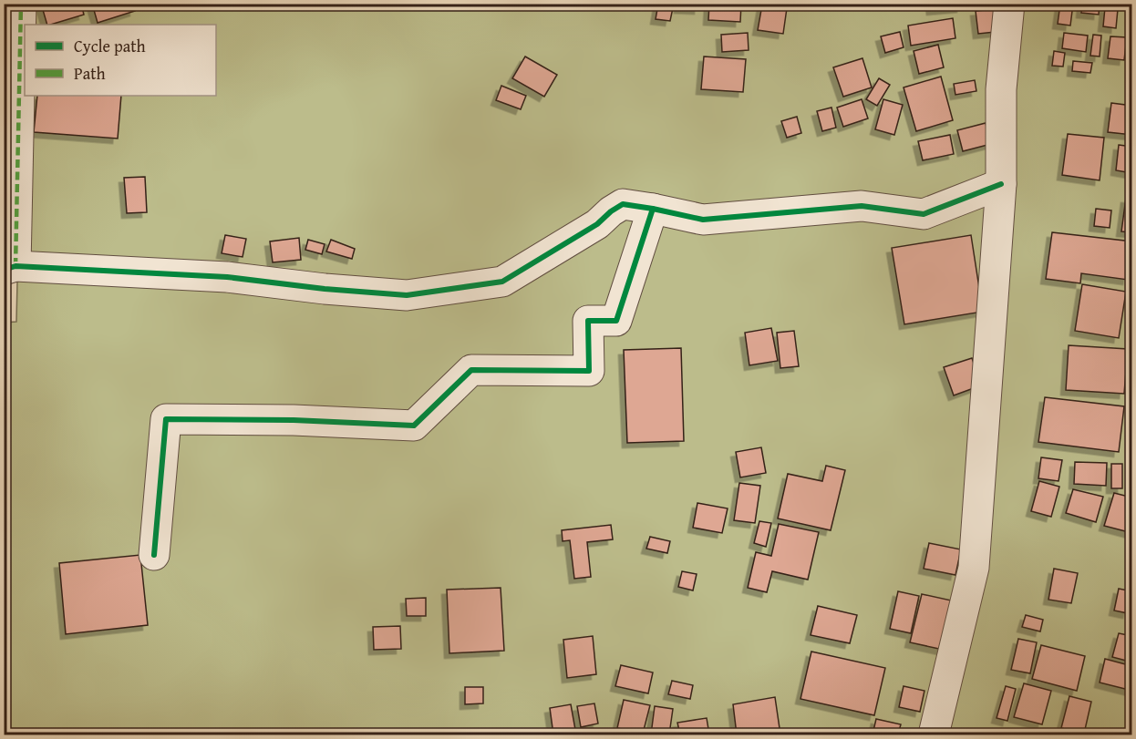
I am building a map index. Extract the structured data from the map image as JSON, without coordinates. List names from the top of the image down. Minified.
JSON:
{"legend":["Cycle path","Path"]}
